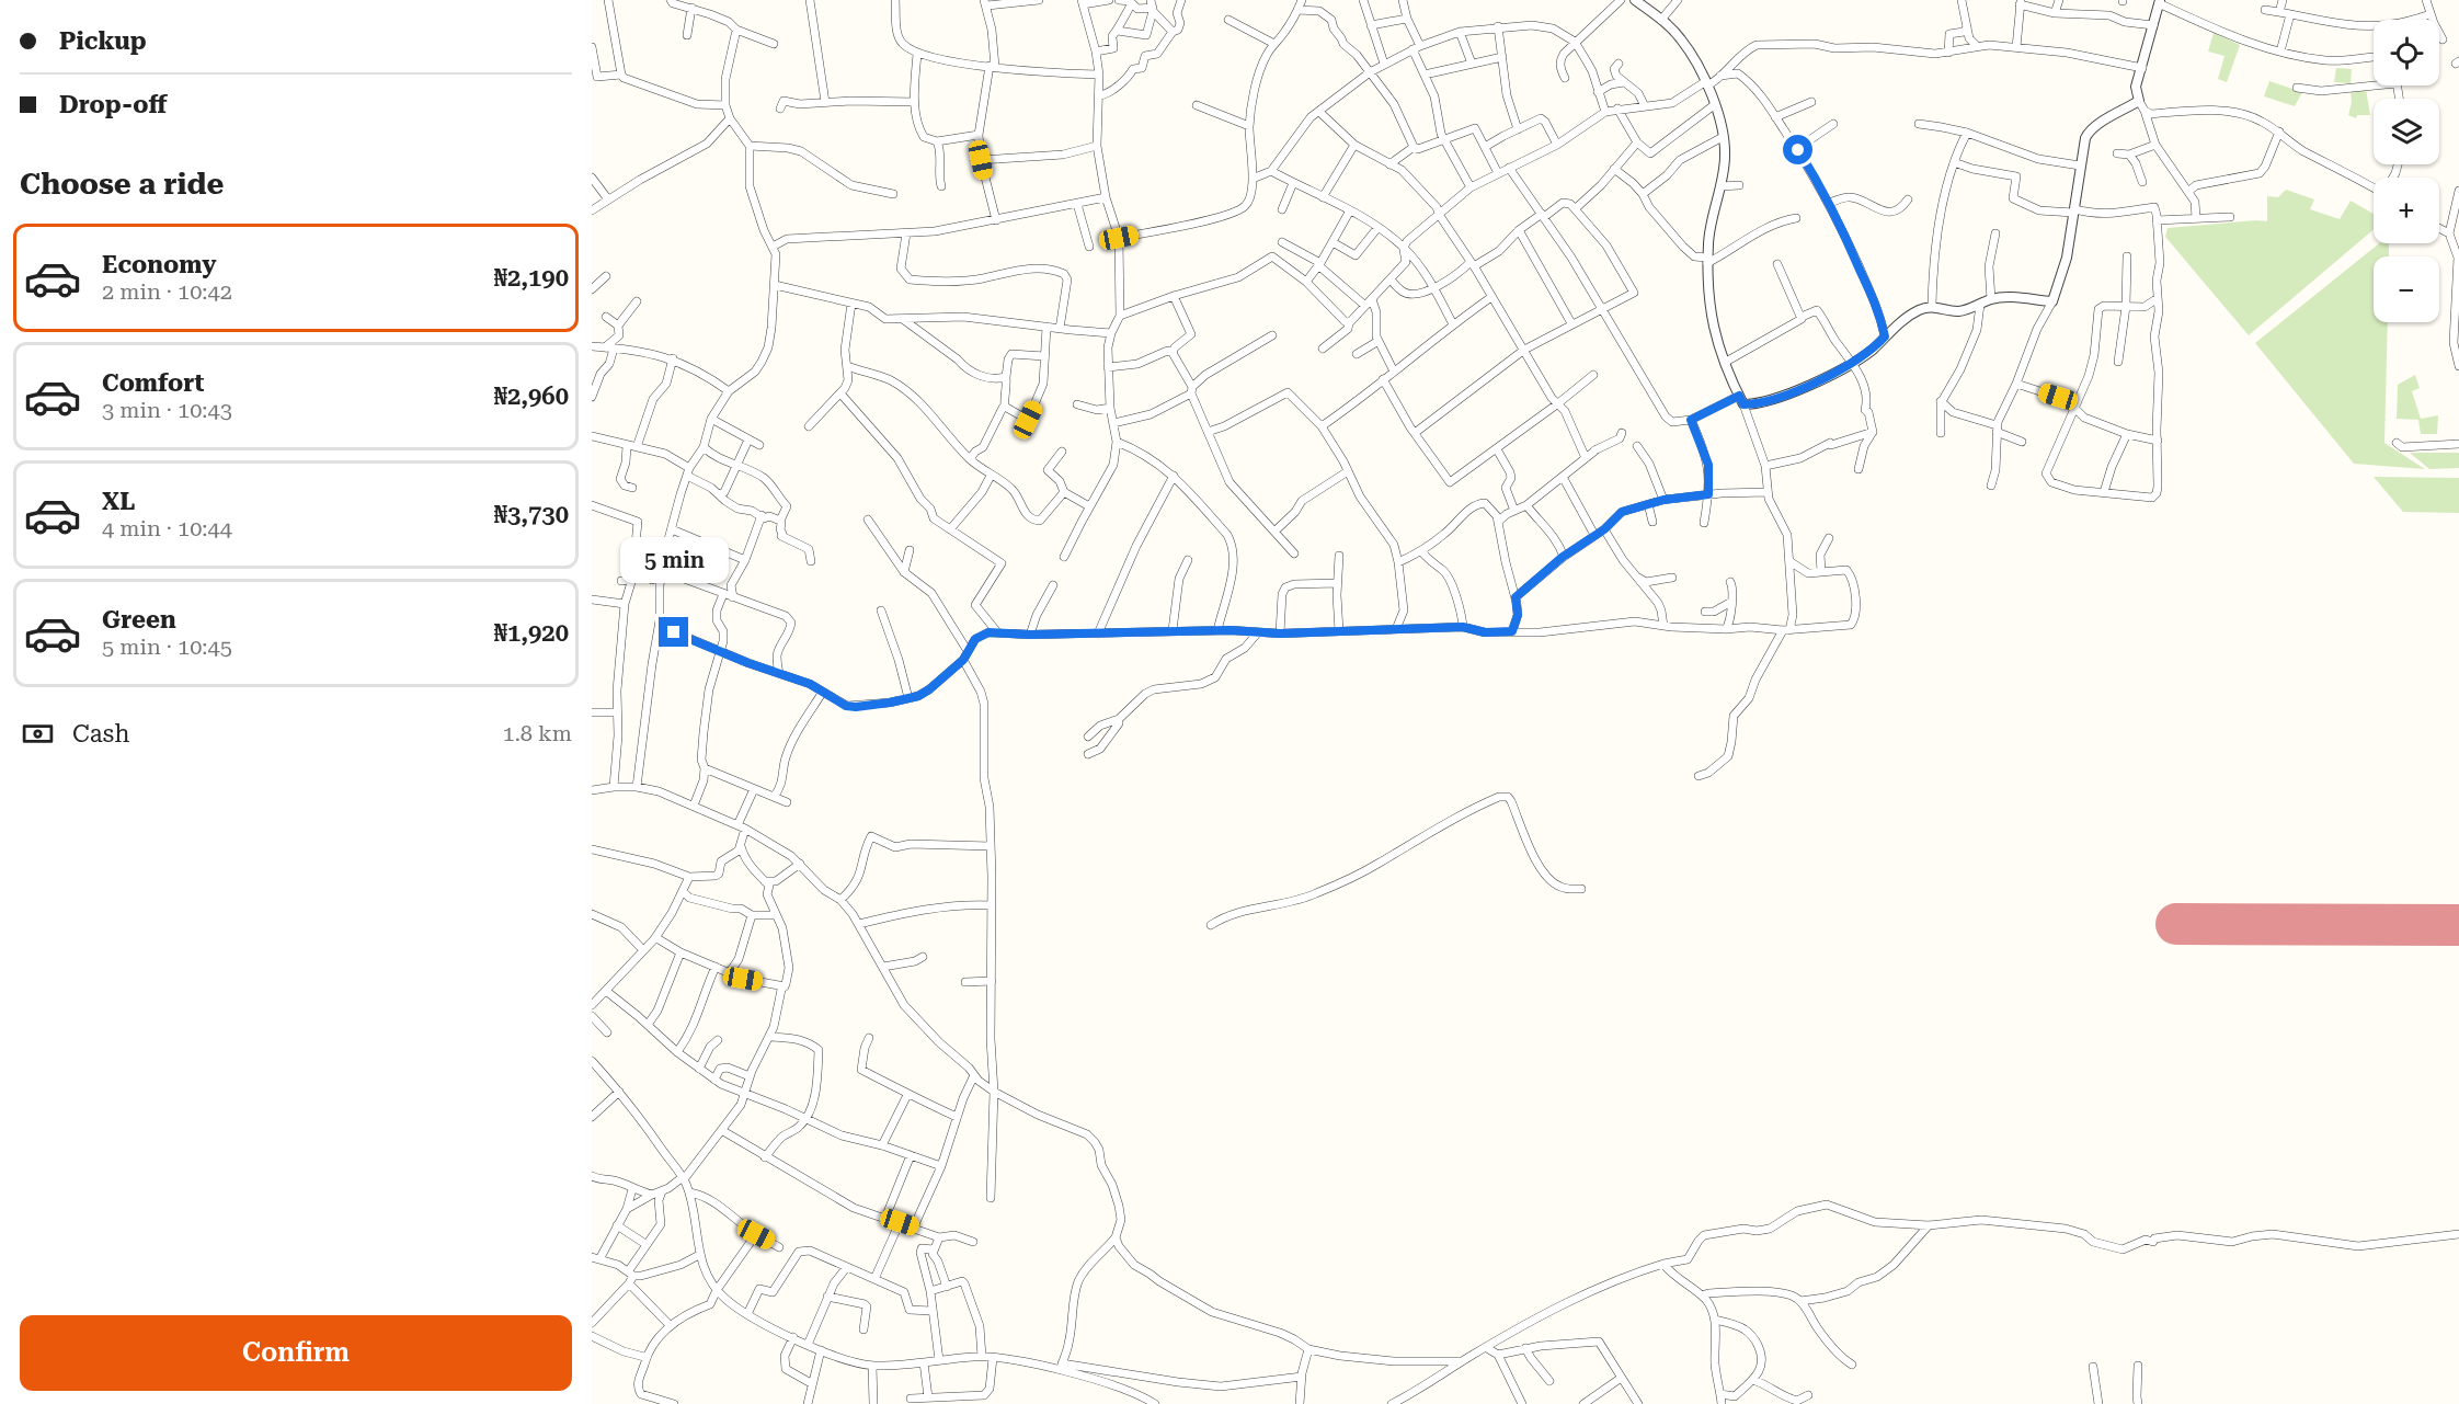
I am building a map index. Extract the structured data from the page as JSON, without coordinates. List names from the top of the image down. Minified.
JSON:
{"page":{"banner":["Pickup","Drop-off"],"map_buttons":["+","−"],"heading":"Choose a ride","list":[{"name":"Economy","note":"2 min · 10:42","value":"₦2,190"},{"name":"Comfort","note":"3 min · 10:43","value":"₦2,960"},{"name":"XL","note":"4 min · 10:44","value":"₦3,730"},{"name":"Green","note":"5 min · 10:45","value":"₦1,920"}],"bubble":"5 min","pay":["Cash","1.8 km"],"buttons":"Confirm"}}
